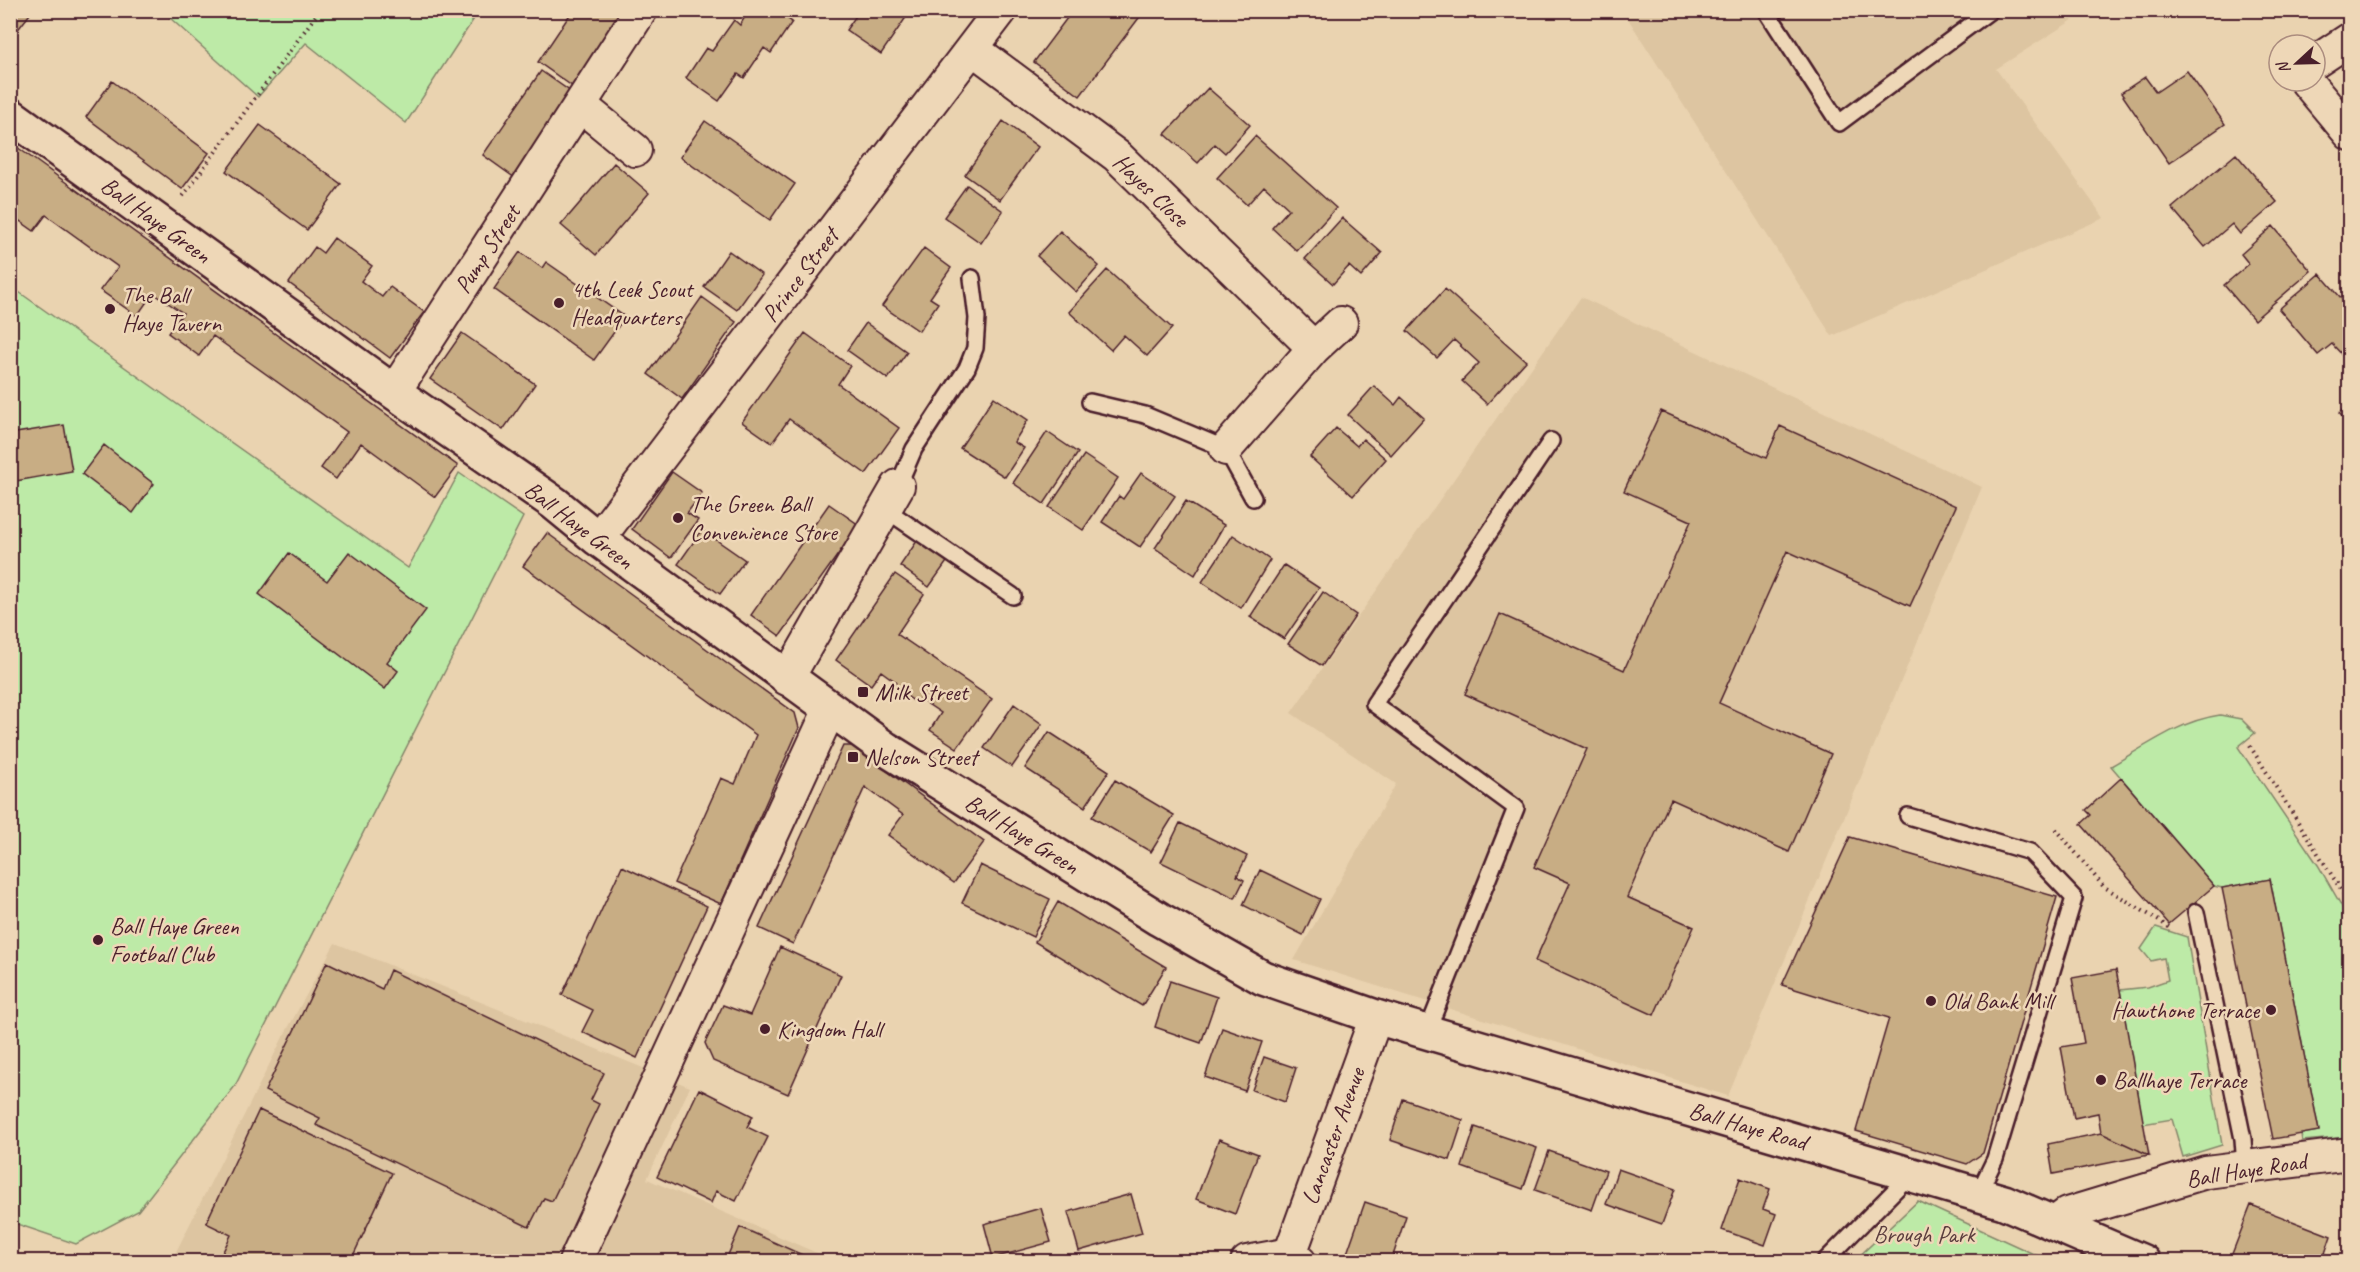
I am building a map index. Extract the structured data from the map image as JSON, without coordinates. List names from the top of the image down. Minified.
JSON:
{"streets":{"street":["Hayes Close","Ball Haye Green","Pump Street","Prince Street","Ball Haye Road","Lancaster Avenue"]},"crossings":[["Hayes Close","Prince Street"],["Ball Haye Green","Pump Street"],["Ball Haye Green","Prince Street"],["Ball Haye Green","Ball Haye Road"],["Ball Haye Road","Lancaster Avenue"]],"parks":["Brough Park"],"places":{"other":["4th Leek Scout Headquarters","The Ball Haye Tavern","The Green Ball Convenience Store","Ball Haye Green Football Club","Old Bank Mill","Hawthone Terrace","Kingdom Hall","Ballhaye Terrace"],"transit":["Milk Street","Nelson Street"]},"north":"left"}
